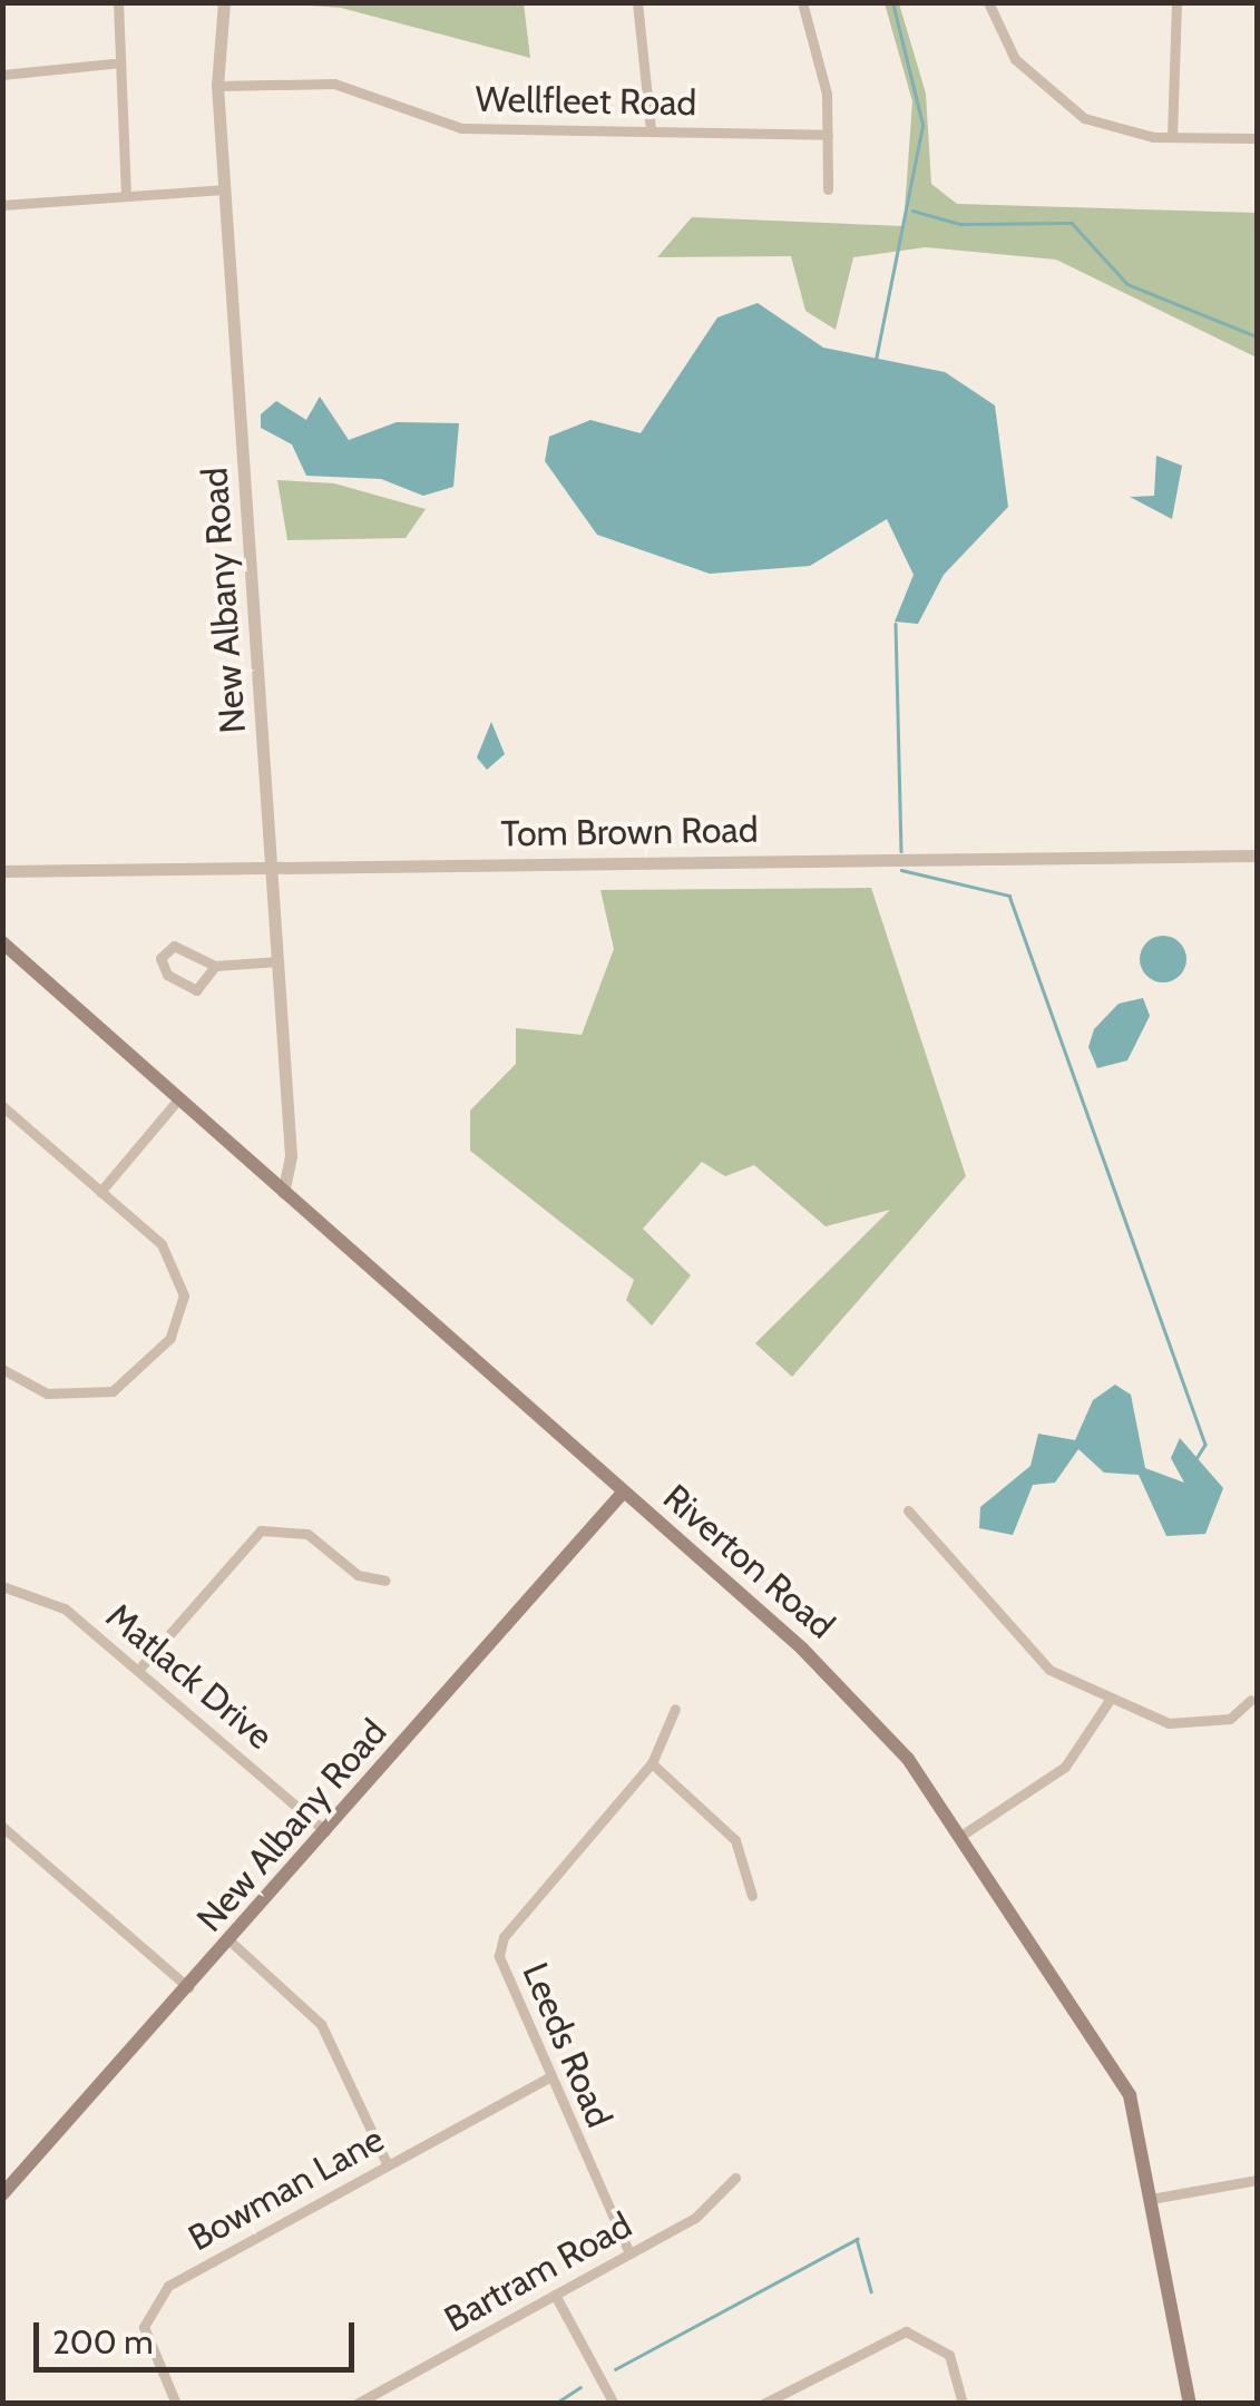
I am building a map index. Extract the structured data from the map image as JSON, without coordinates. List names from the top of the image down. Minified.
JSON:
{"streets":{"main road":["New Albany Road","Riverton Road"],"street":["Wellfleet Road","Tom Brown Road","Matlack Drive","Leeds Road","Bowman Lane","Bartram Road"]},"crossings":[["Wellfleet Road","New Albany Road"],["New Albany Road","Tom Brown Road"],["New Albany Road","Riverton Road"],["New Albany Road","Matlack Drive"],["Leeds Road","Bowman Lane"],["Leeds Road","Bartram Road"]],"scale_bar":"200 m"}
